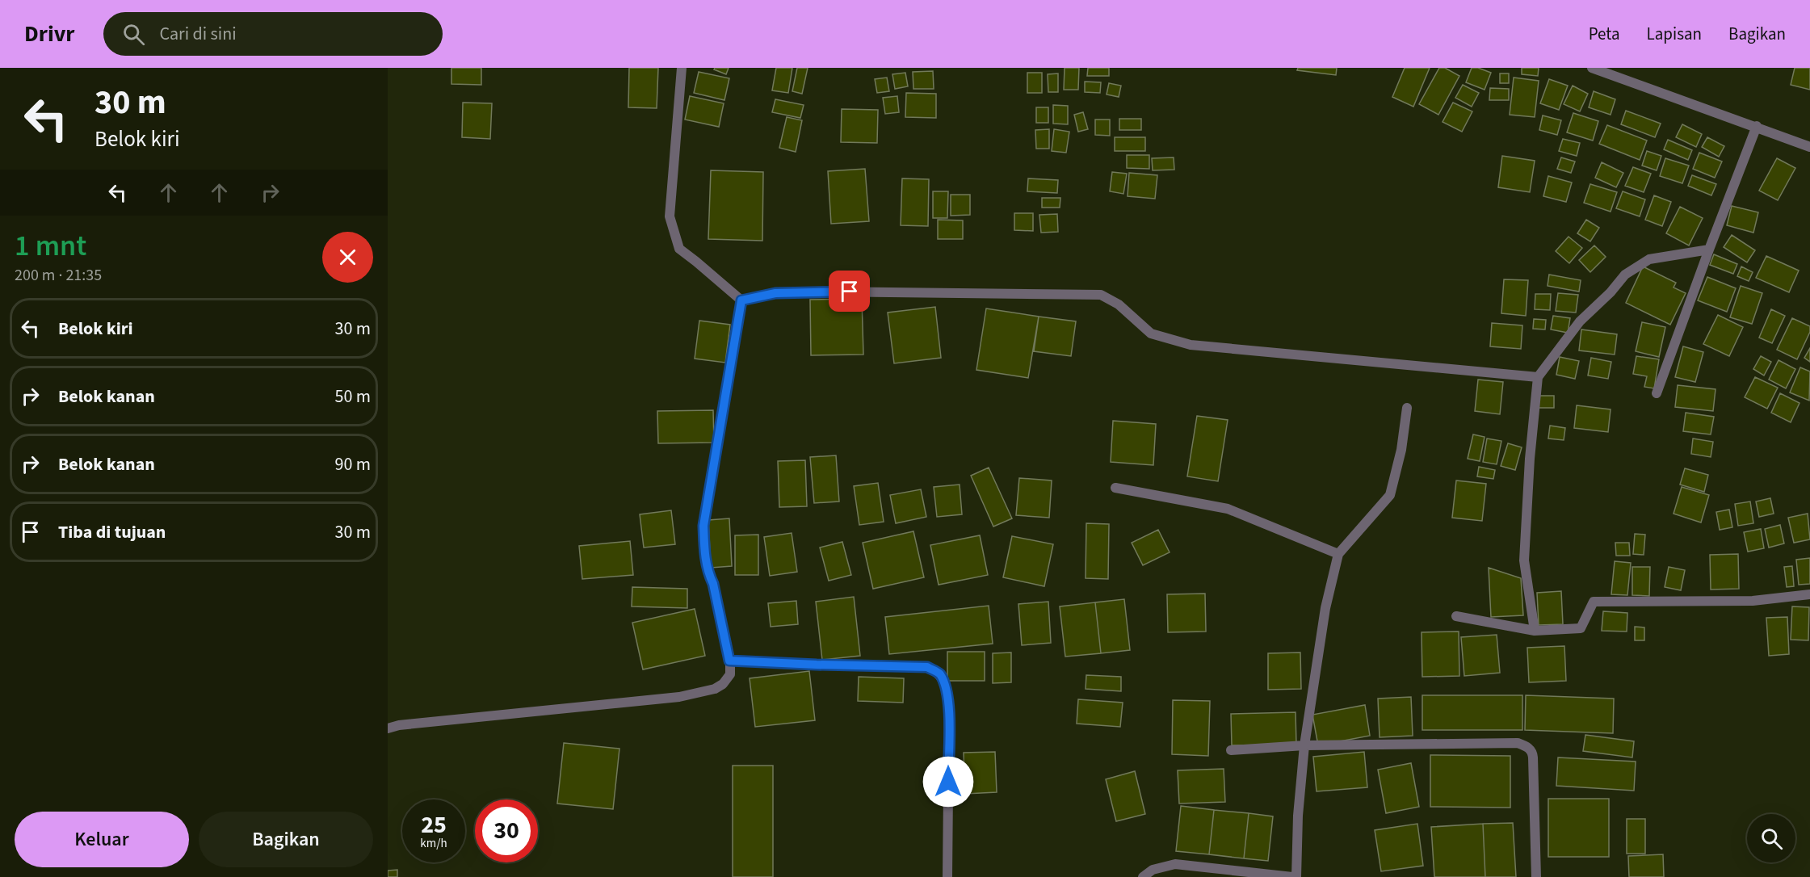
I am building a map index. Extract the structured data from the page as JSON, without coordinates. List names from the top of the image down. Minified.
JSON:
{"page":{"header":"Drivr","search":"Cari di sini","nav":["Peta","Lapisan","Bagikan"],"turn":["30 m","Belok kiri"],"heading":["1 mnt","200 m · 21:35"],"list":[{"name":"Belok kiri","value":"30 m"},{"name":"Belok kanan","value":"50 m"},{"name":"Belok kanan","value":"90 m"},{"name":"Tiba di tujuan","value":"30 m"}],"speed":"25 km/h","limit":"30","buttons":["Keluar","Bagikan"]}}
